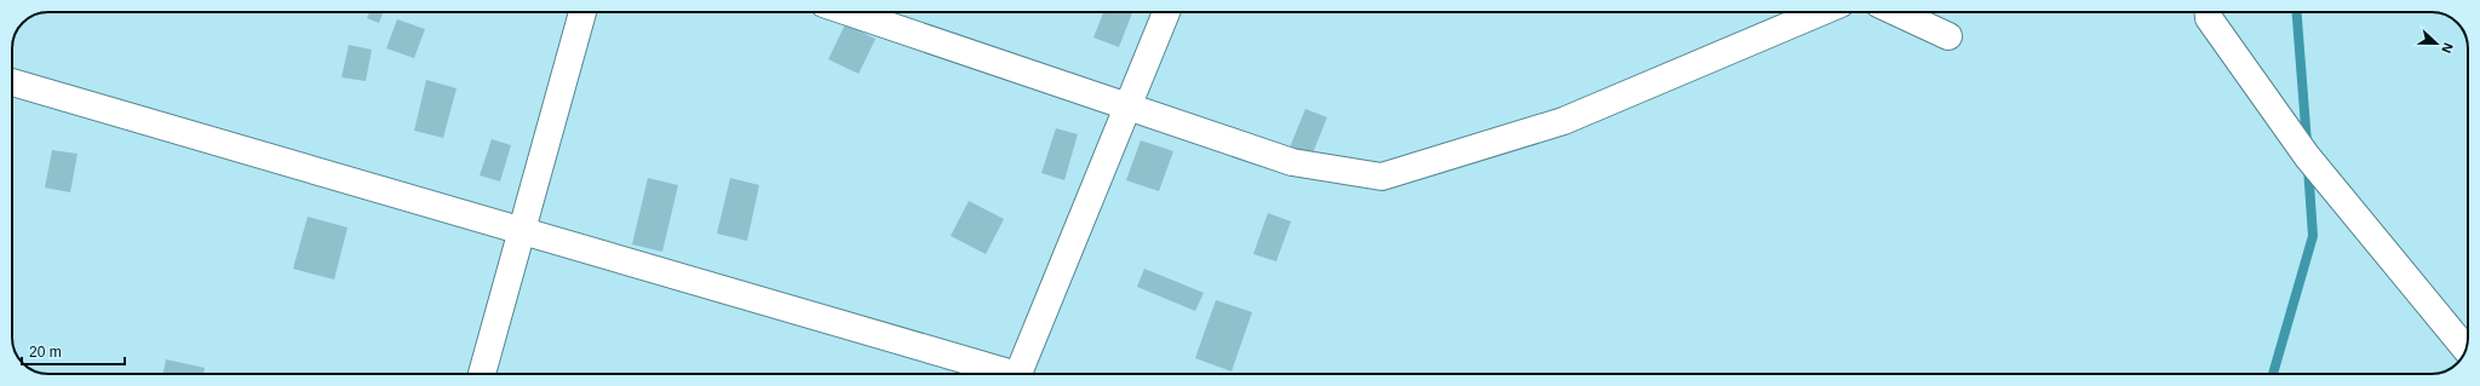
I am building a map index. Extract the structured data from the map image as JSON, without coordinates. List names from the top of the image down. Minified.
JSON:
{"scale_bar":"20 m","north":"right"}
